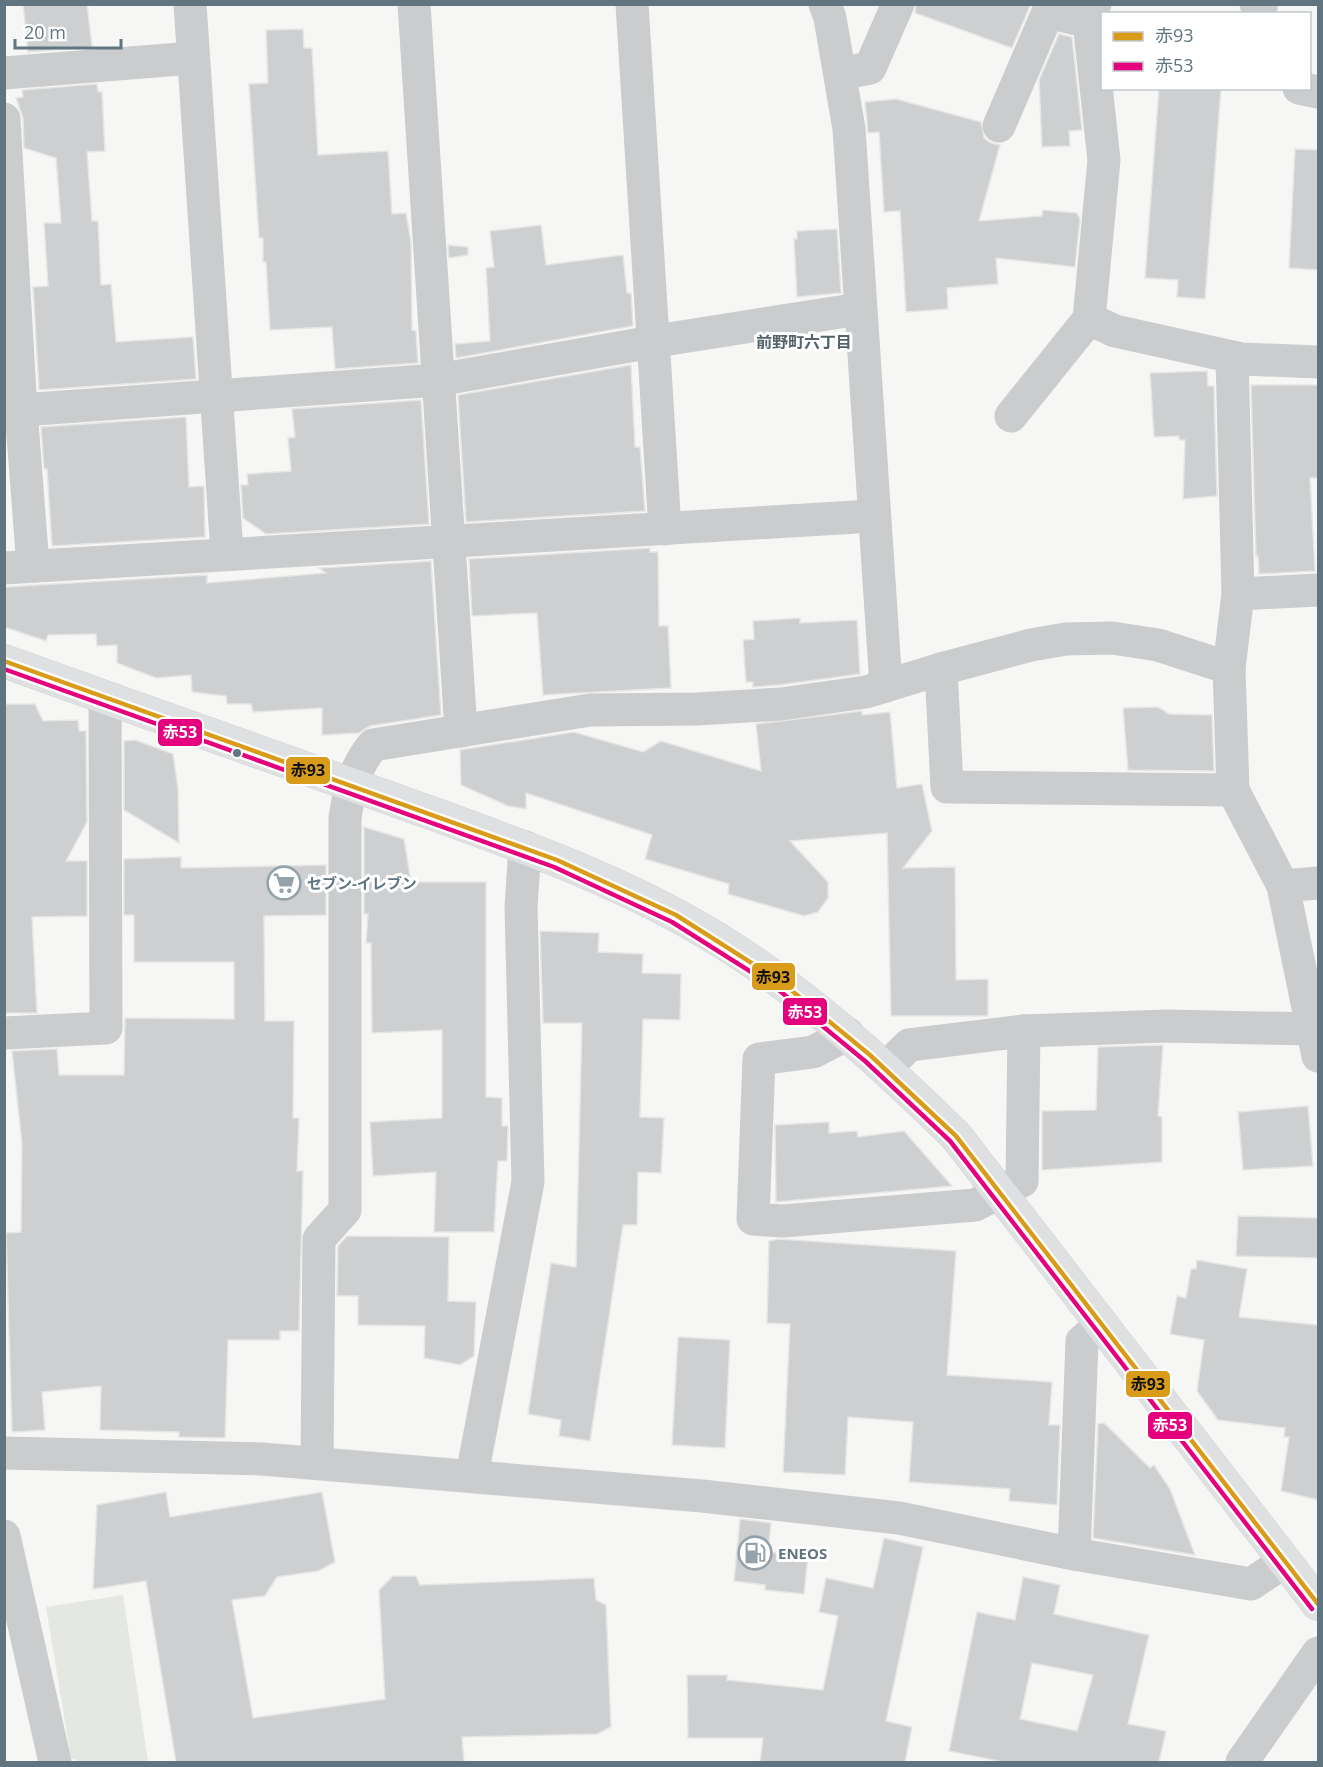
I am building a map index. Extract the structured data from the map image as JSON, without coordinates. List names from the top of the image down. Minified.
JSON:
{"districts":["前野町六丁目"],"places":{"supermarket":["セブン-イレブン"],"fuel station":["ENEOS"]},"lines":["transit line 赤93","transit line 赤53"],"legend":["赤93","赤53"],"scale_bar":"20 m"}
